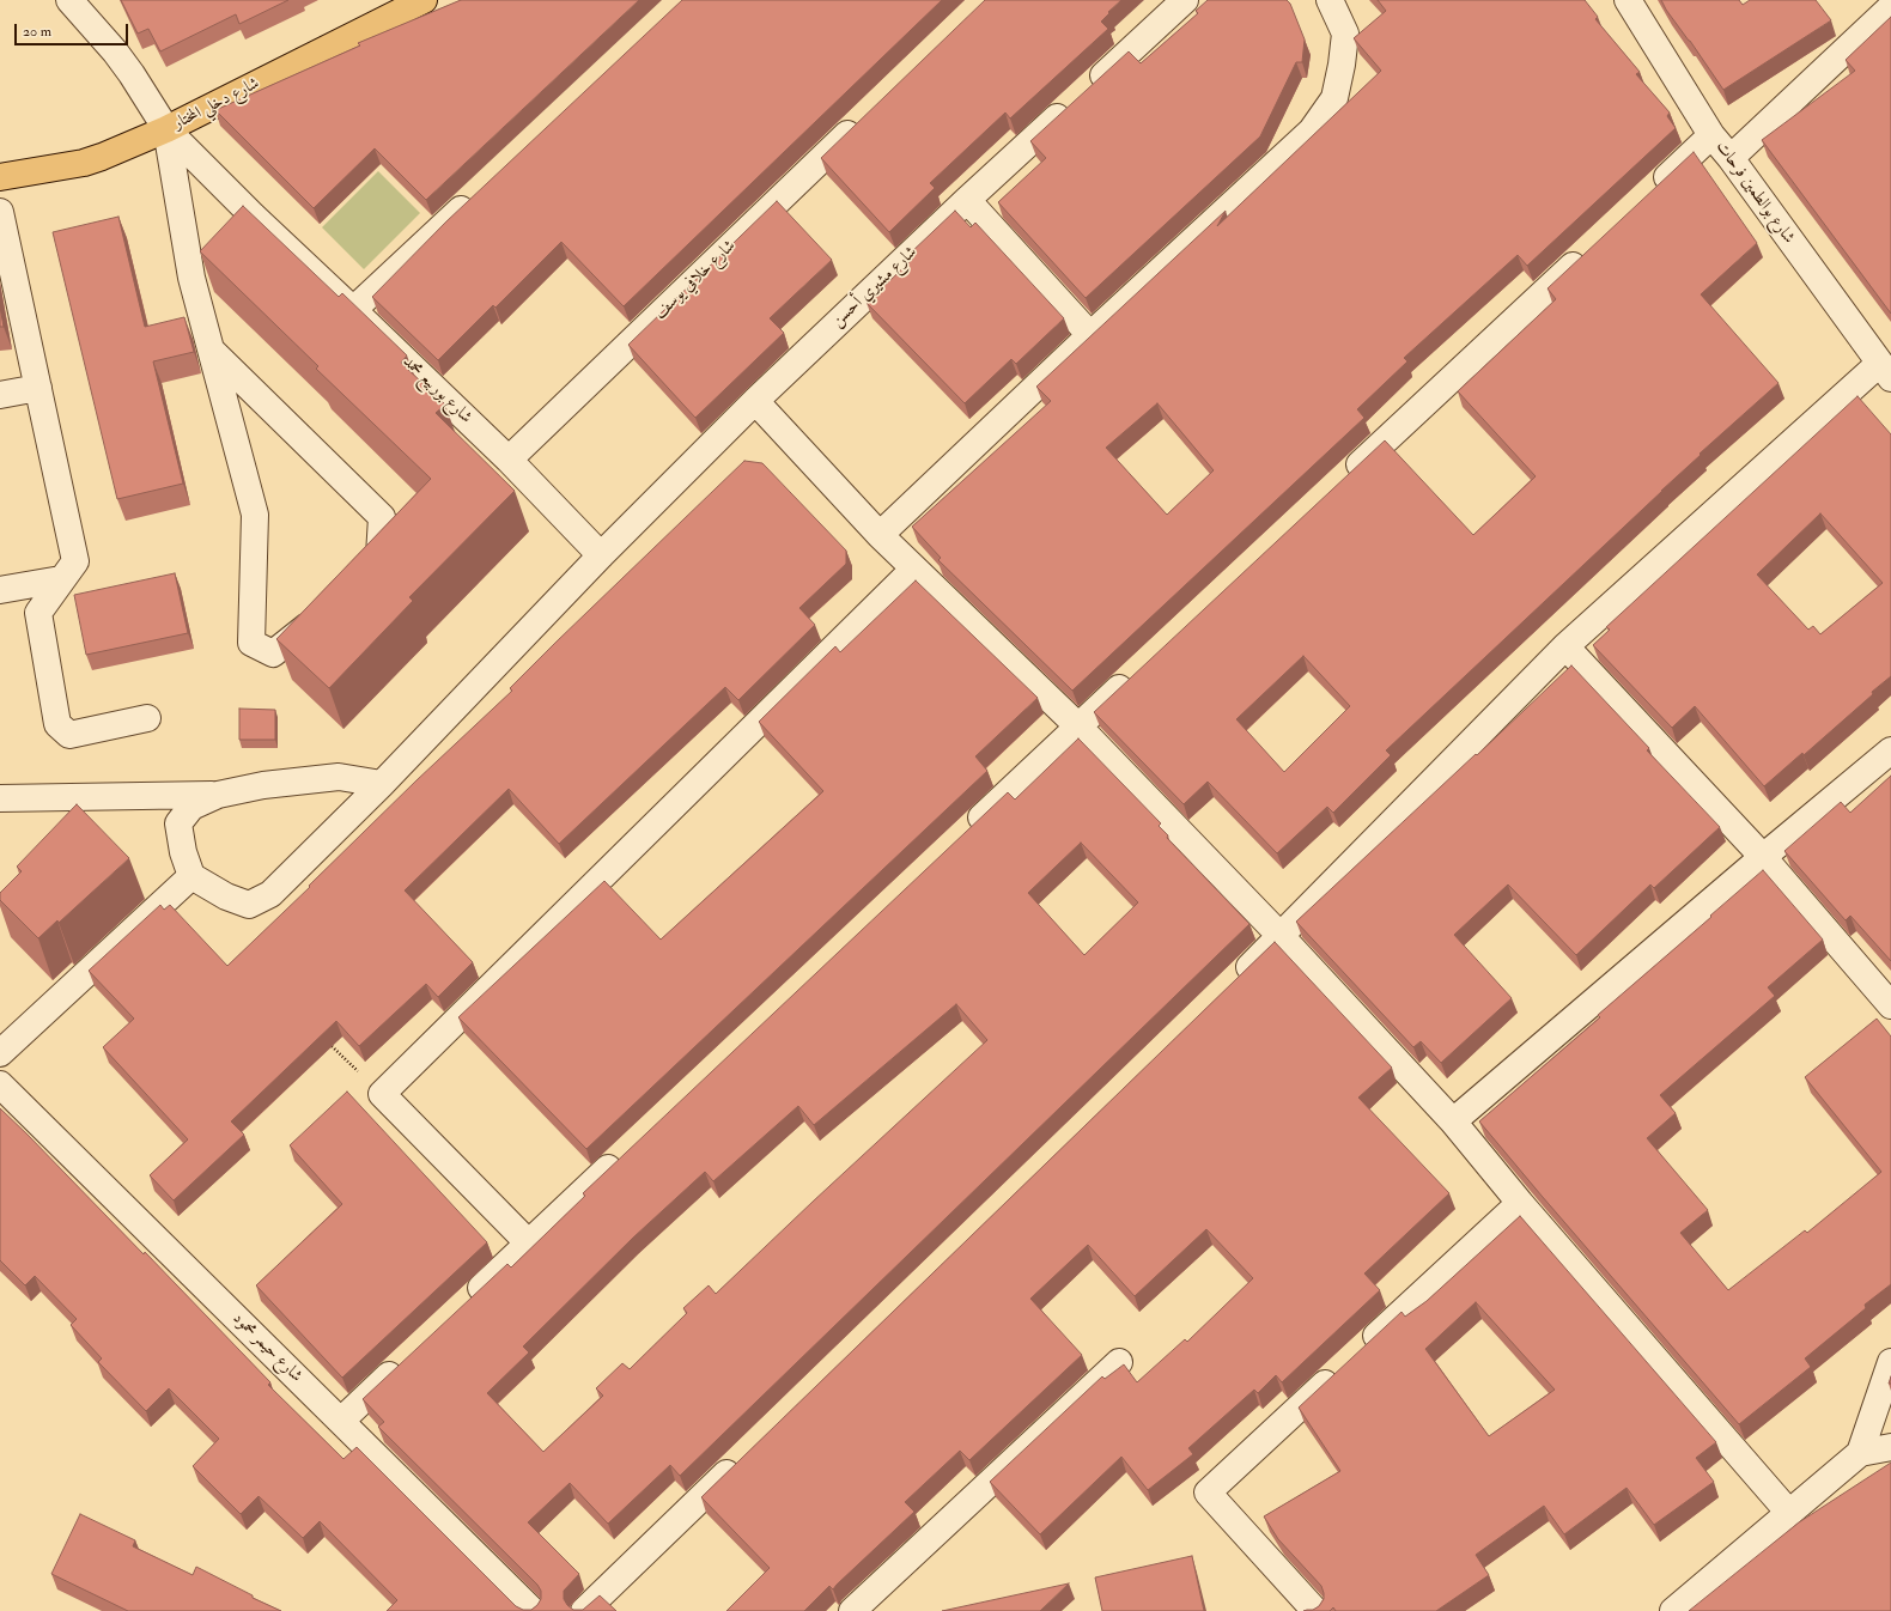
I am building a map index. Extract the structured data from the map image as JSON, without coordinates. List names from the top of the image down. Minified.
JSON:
{"streets":{"main road":["شارع دخلي المختار"],"street":["شارع بوالطمين فرحات","شارع خلافي يوسف","شارع مشيري أحسن","شارع بوربيع محمد","شارع حيمر محمود"]},"crossings":[["شارع دخلي المختار","شارع بوربيع محمد"],["شارع خلافي يوسف","شارع بوربيع محمد"],["شارع مشيري أحسن","شارع بوربيع محمد"]],"scale_bar":"20 m"}
